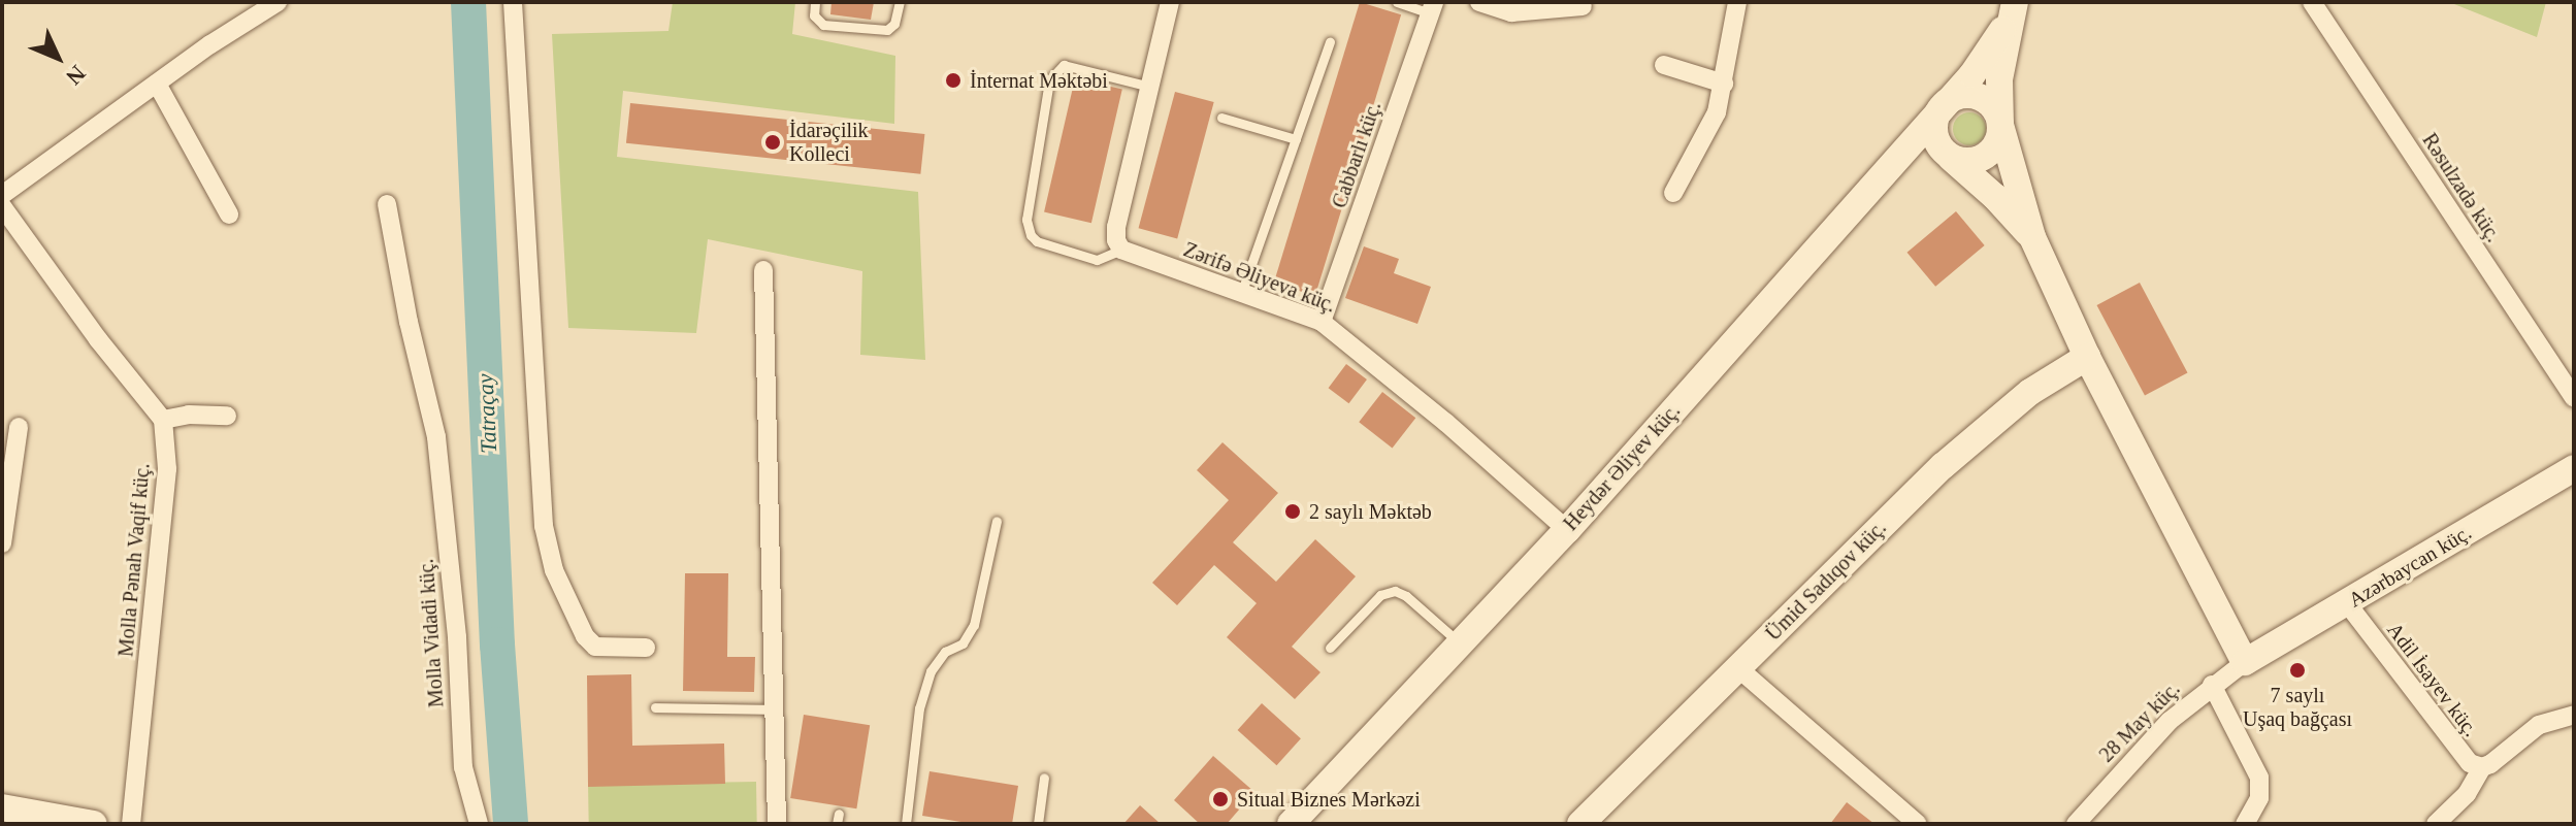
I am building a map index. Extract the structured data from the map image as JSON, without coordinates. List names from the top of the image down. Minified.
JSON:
{"streets":{"main road":["Heydər Əliyev küç.","Azərbaycan küç.","Ümid Sadıqov küç."],"street":["Cabbarlı küç.","Rəsulzadə küç.","Zərifə Əliyeva küç.","Molla Pənah Vaqif küç.","Molla Vidadi küç.","Adil İsayev küç.","28 May küç."]},"crossings":[["Cabbarlı küç.","Zərifə Əliyeva küç."],["Zərifə Əliyeva küç.","Heydər Əliyev küç."],["Azərbaycan küç.","Adil İsayev küç."],["Azərbaycan küç.","28 May küç."]],"water":["Tatraçay"],"places":["İnternat Məktəbi","İdarəçilik Kolleci","2 saylı Məktəb","7 saylı Uşaq bağçası","Situal Biznes Mərkəzi"],"north":"bottom right"}
